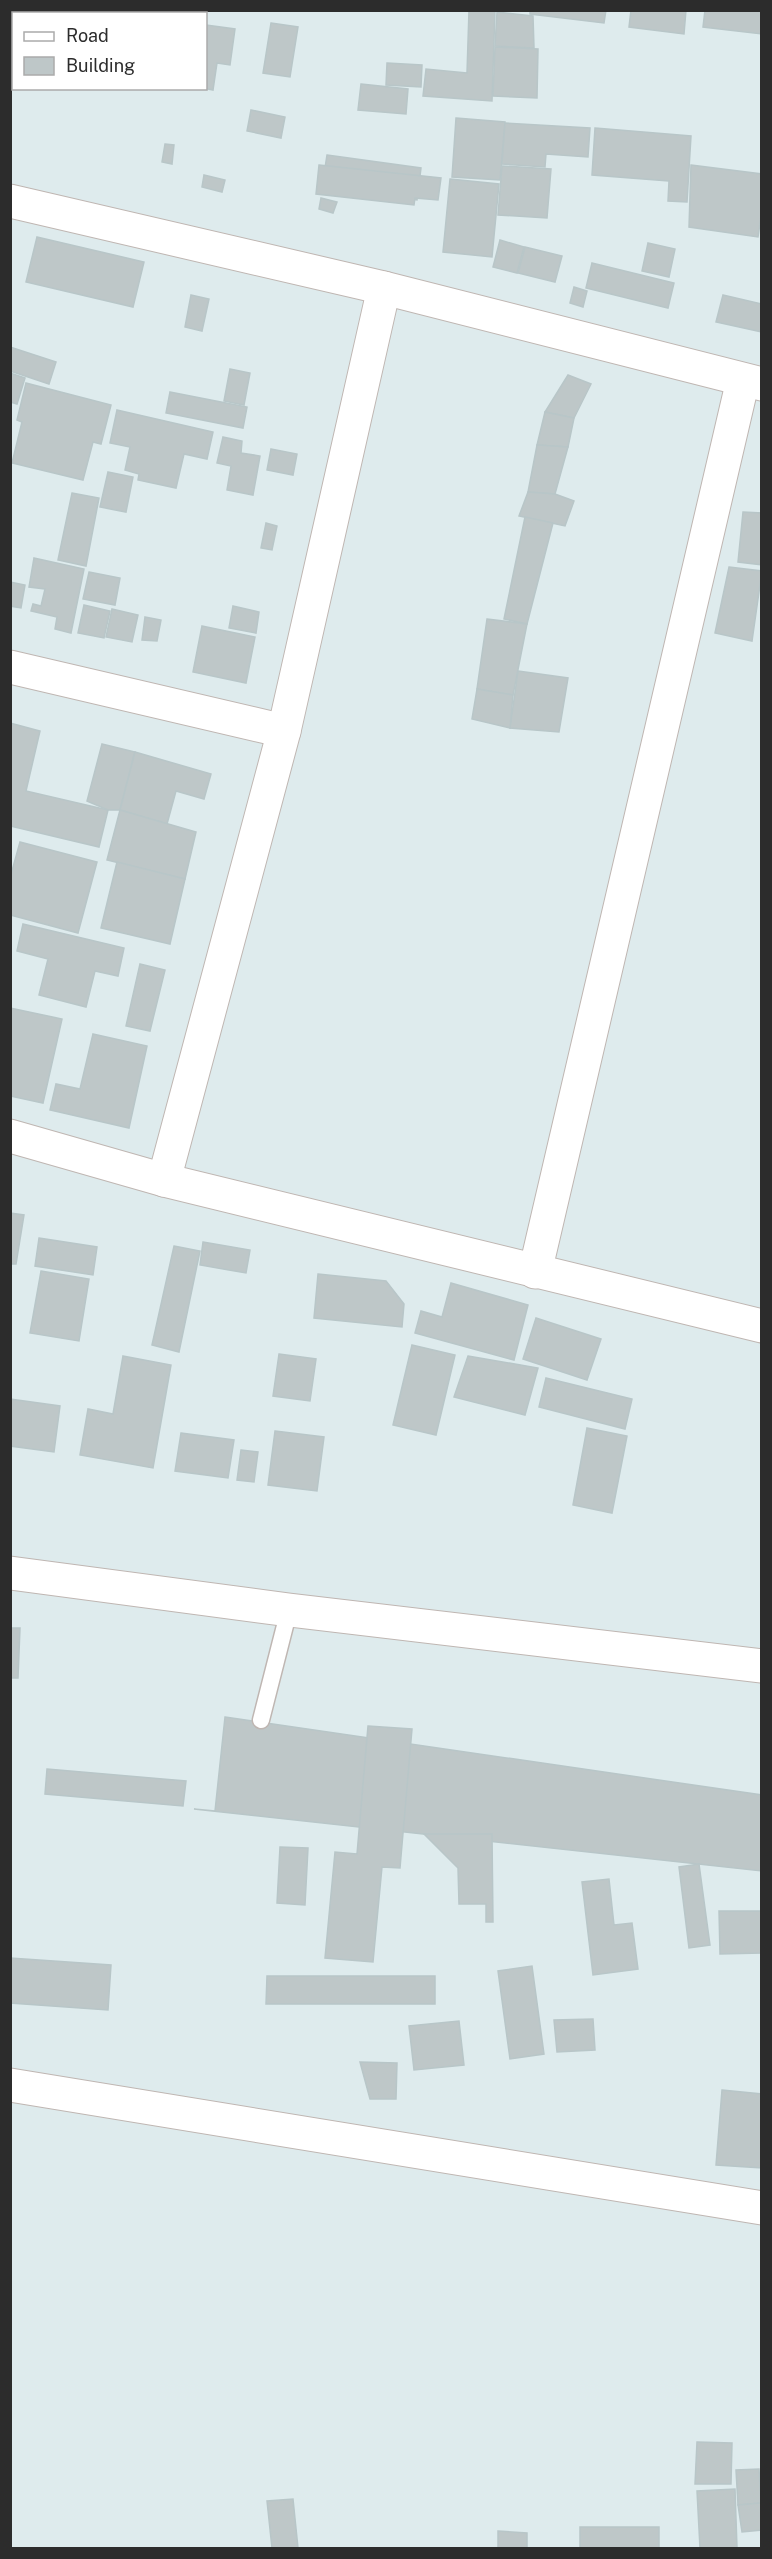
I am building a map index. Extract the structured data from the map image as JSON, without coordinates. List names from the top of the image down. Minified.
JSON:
{"legend":["Road","Building"]}
